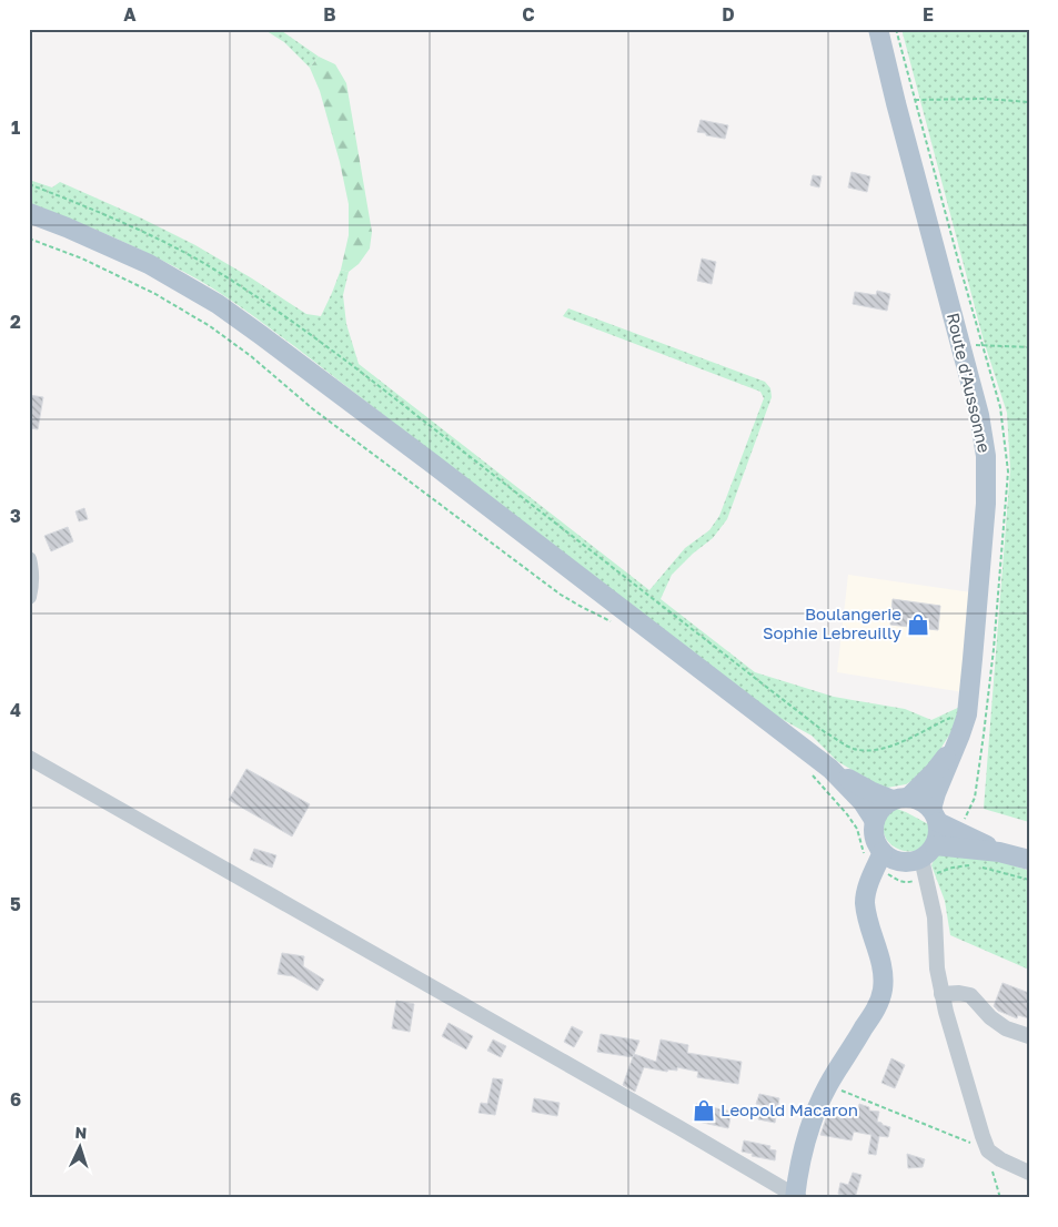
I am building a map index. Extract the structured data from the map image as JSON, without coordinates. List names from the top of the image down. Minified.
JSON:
{"streets":{"main road":["Route d'Aussonne"]},"places":{"shop":["Boulangerie Sophie Lebreuilly","Leopold Macaron"]},"north":"top","grid":{"columns":["A","B","C","D","E"],"rows":["1","2","3","4","5","6"]}}
